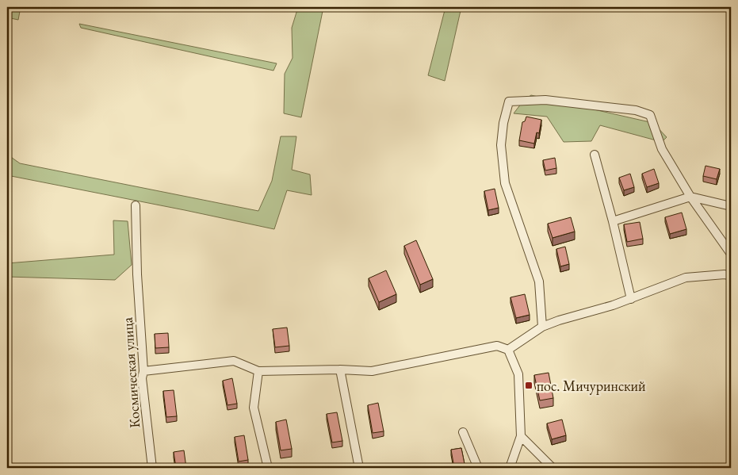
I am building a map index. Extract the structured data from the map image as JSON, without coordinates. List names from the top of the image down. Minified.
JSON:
{"streets":{"street":["Космическая улица"]},"places":{"transit":["пос. Мичуринский"]}}
